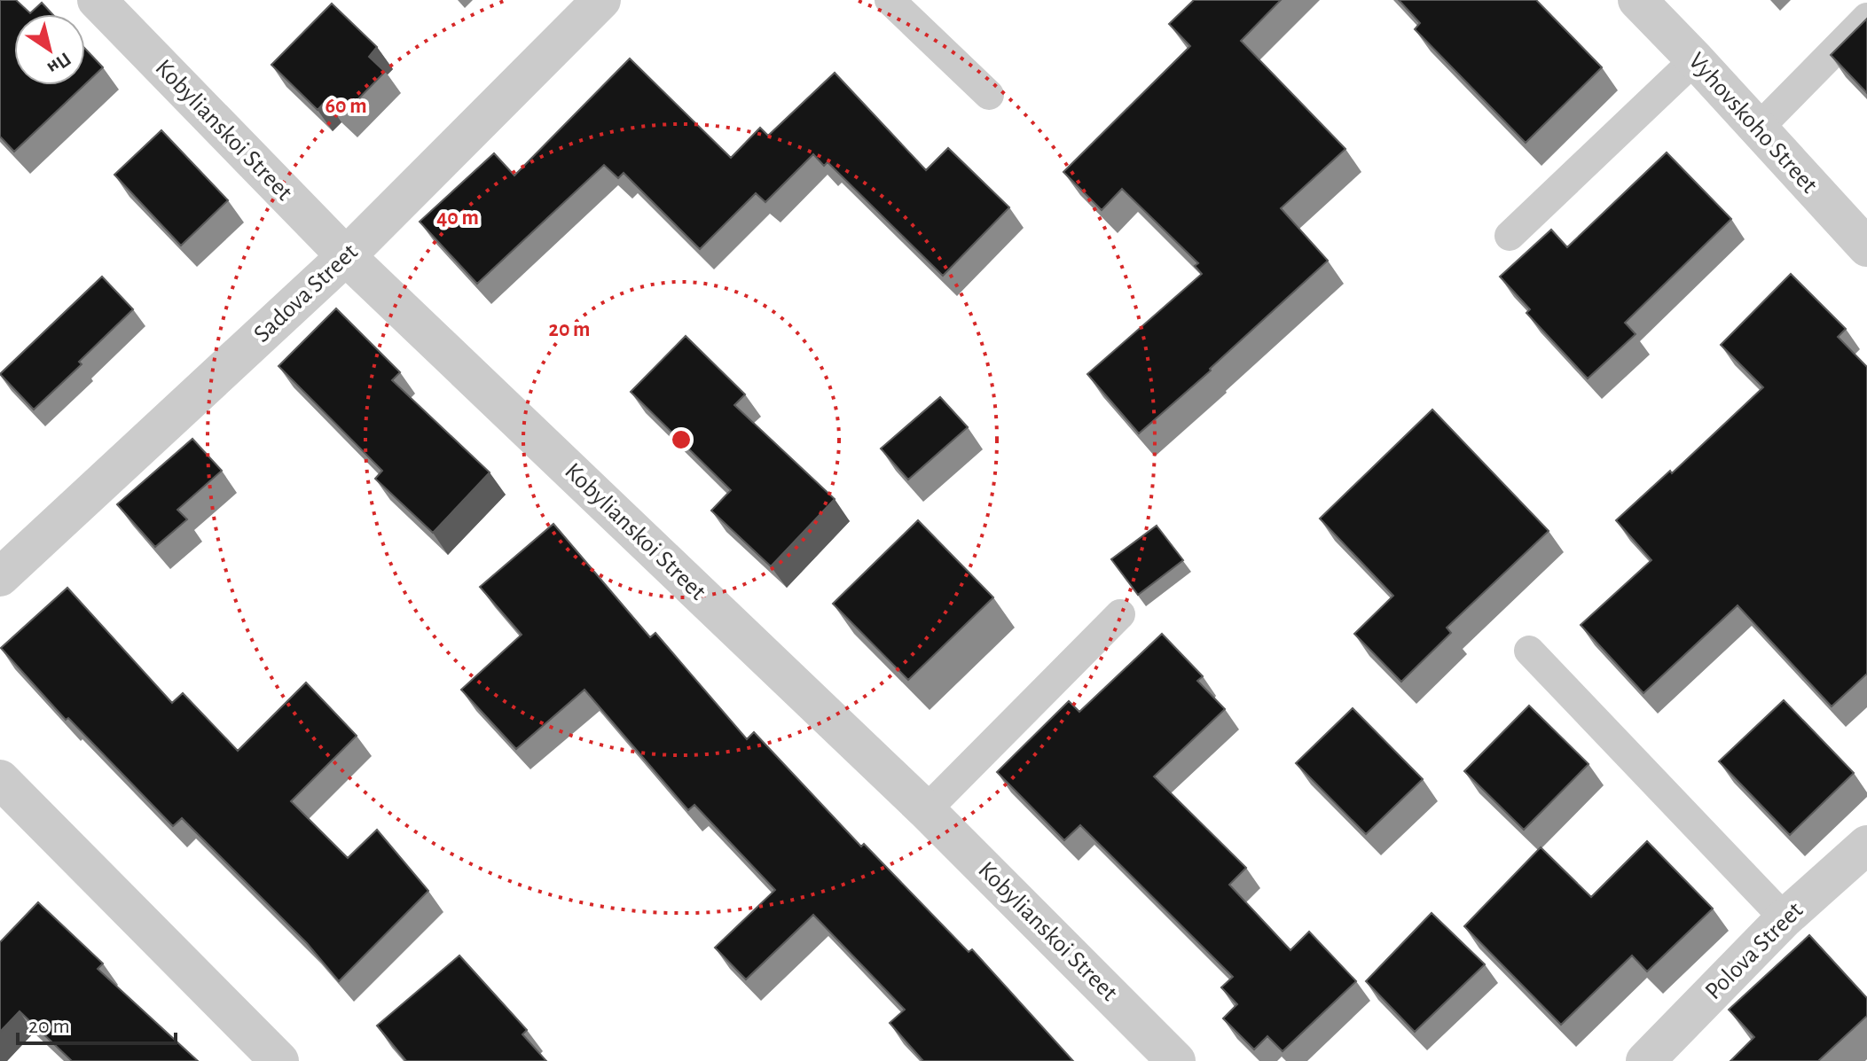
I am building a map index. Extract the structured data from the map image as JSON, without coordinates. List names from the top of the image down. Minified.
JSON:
{"streets":{"street":["Vyhovskoho Street","Kobylianskoi Street","Sadova Street","Polova Street"]},"crossings":[["Kobylianskoi Street","Sadova Street"]],"scale_bar":"20 m","north":"bottom right","rings":["60 m","40 m","20 m"]}
